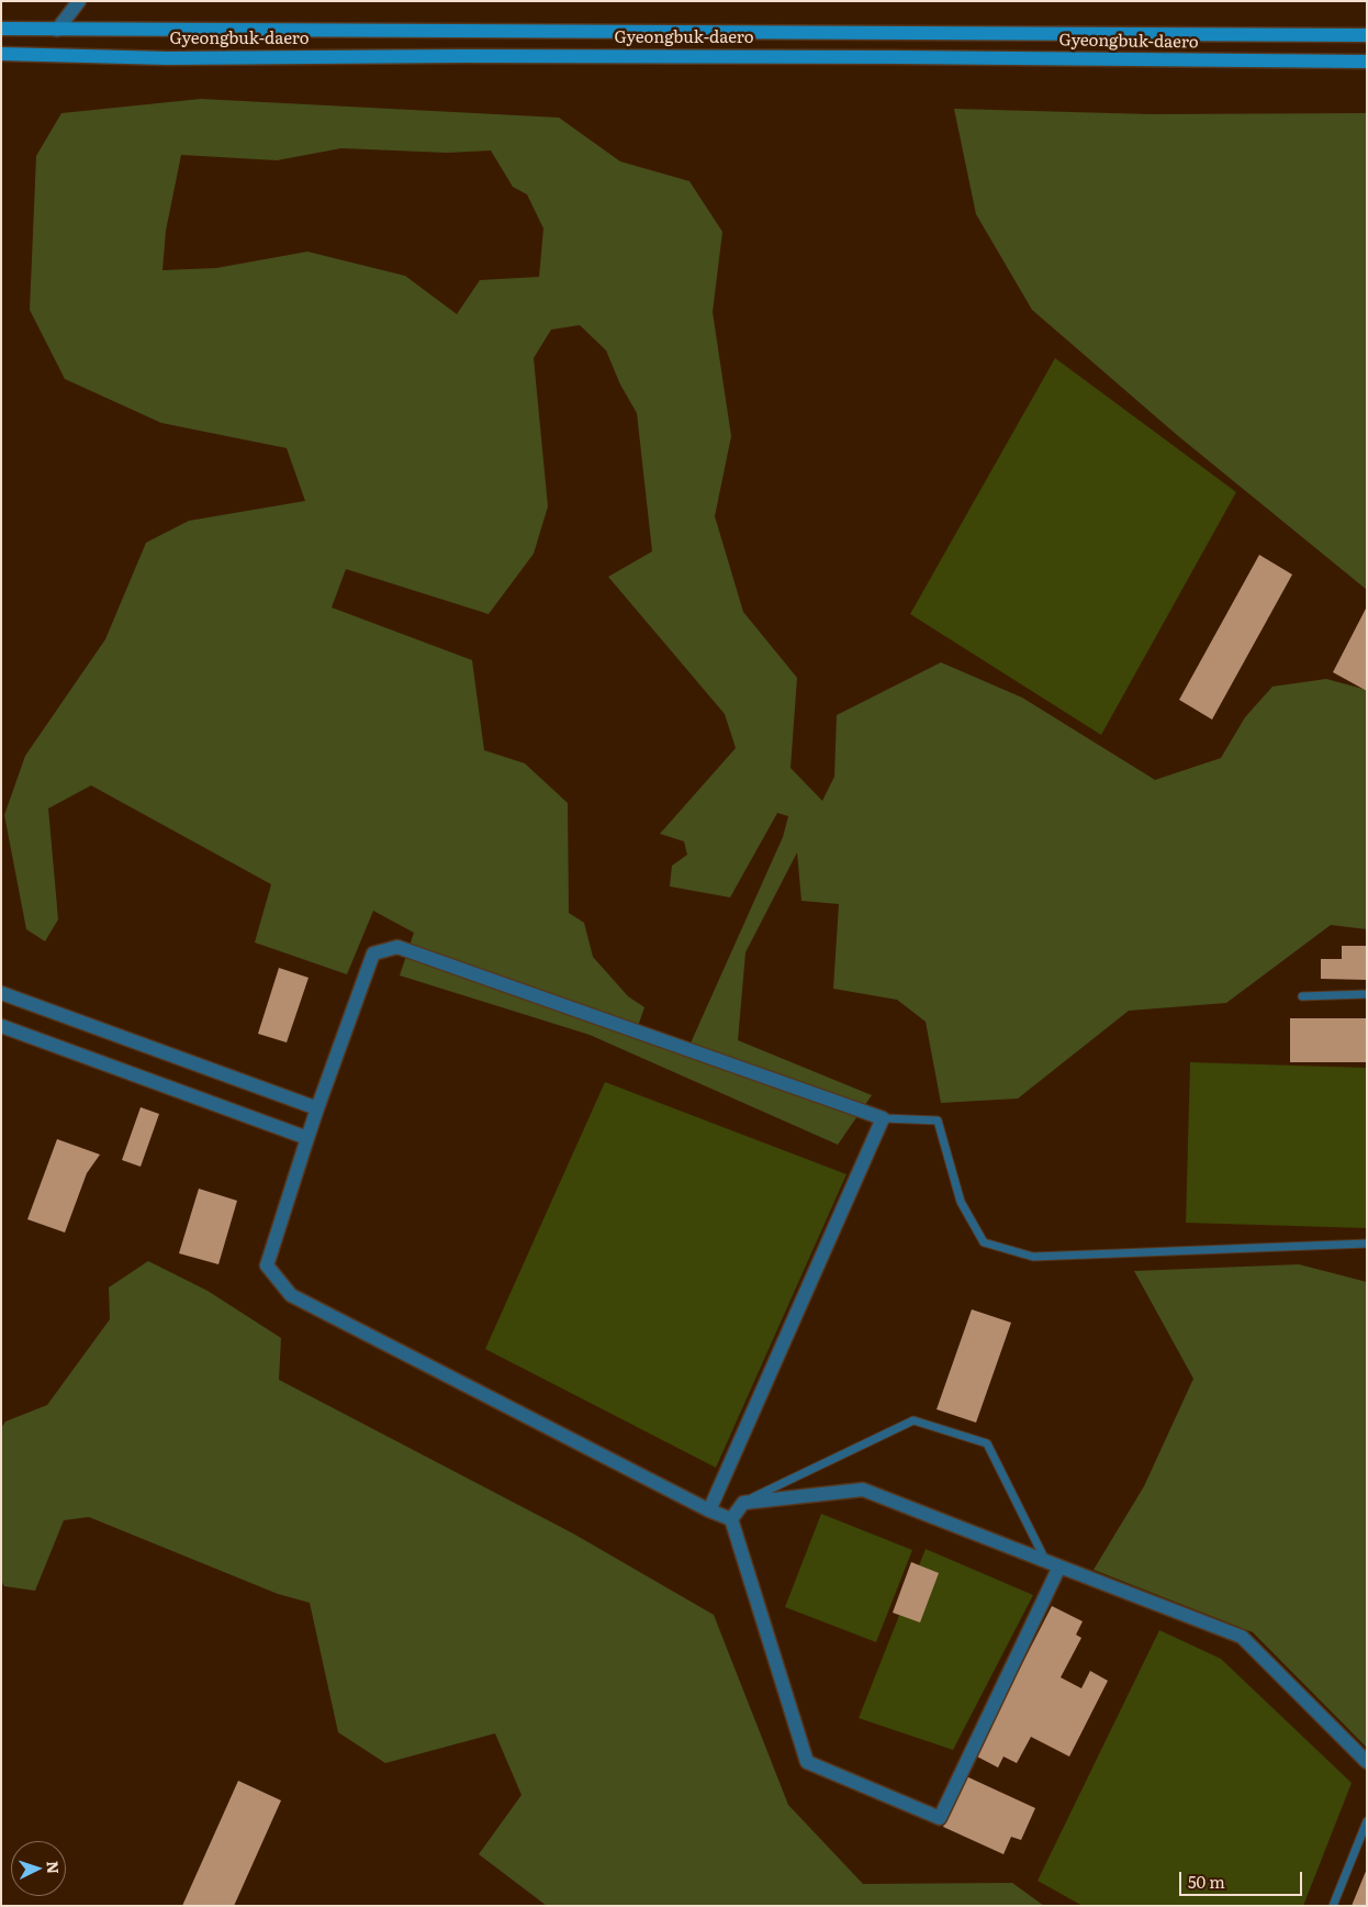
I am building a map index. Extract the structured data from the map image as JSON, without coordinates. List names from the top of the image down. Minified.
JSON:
{"streets":{"street":["Gyeongbuk-daero"]},"scale_bar":"50 m","north":"right"}
